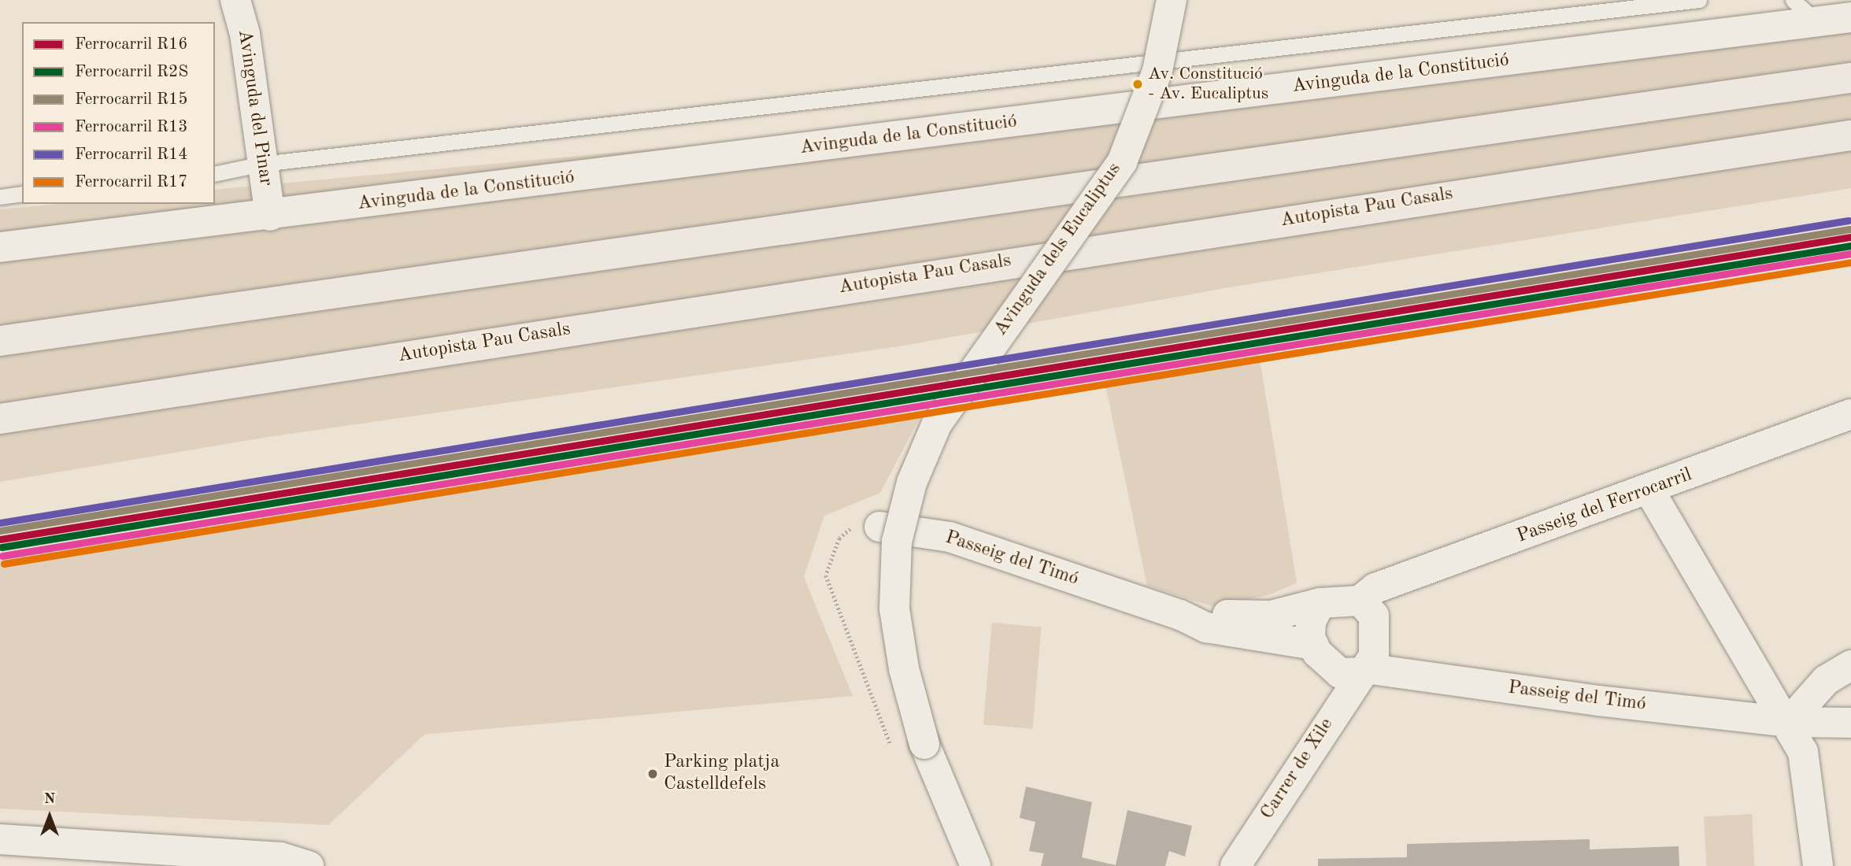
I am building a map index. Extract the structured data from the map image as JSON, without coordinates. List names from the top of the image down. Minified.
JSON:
{"streets":{"highway":["Autopista Pau Casals"],"street":["Avinguda de la Constitució","Avinguda del Pinar","Avinguda dels Eucaliptus","Passeig del Ferrocarril","Passeig del Timó","Carrer de Xile"]},"crossings":[["Avinguda de la Constitució","Avinguda del Pinar"],["Passeig del Ferrocarril","Passeig del Timó"],["Passeig del Ferrocarril","Carrer de Xile"],["Passeig del Timó","Carrer de Xile"]],"places":["Av. Constitució - Av. Eucaliptus","Parking platja Castelldefels"],"lines":["rail line R14","rail line R15","rail line R16","rail line R2S","rail line R13","rail line R17"],"legend":["Ferrocarril R16","Ferrocarril R2S","Ferrocarril R15","Ferrocarril R13","Ferrocarril R14","Ferrocarril R17"],"north":"top"}
